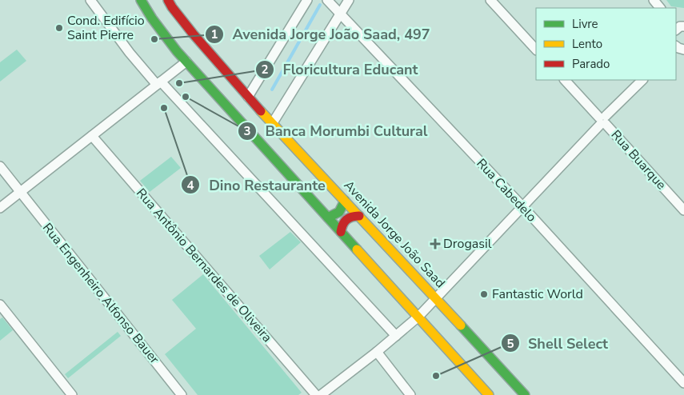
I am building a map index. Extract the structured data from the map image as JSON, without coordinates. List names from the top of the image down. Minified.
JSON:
{"streets":{"main road":["Avenida Jorge João Saad"],"street":["Rua Buarque","Rua Cabedelo","Rua Antônio Bernardes de Oliveira","Rua Engenheiro Alfonso Bauer"]},"places":{"other":["Cond. Edifício Saint Pierre","Avenida Jorge João Saad, 497","Floricultura Educant","Banca Morumbi Cultural","Dino Restaurante","Fantastic World","Shell Select"],"health":["Drogasil"]},"legend":["Livre","Lento","Parado"]}
